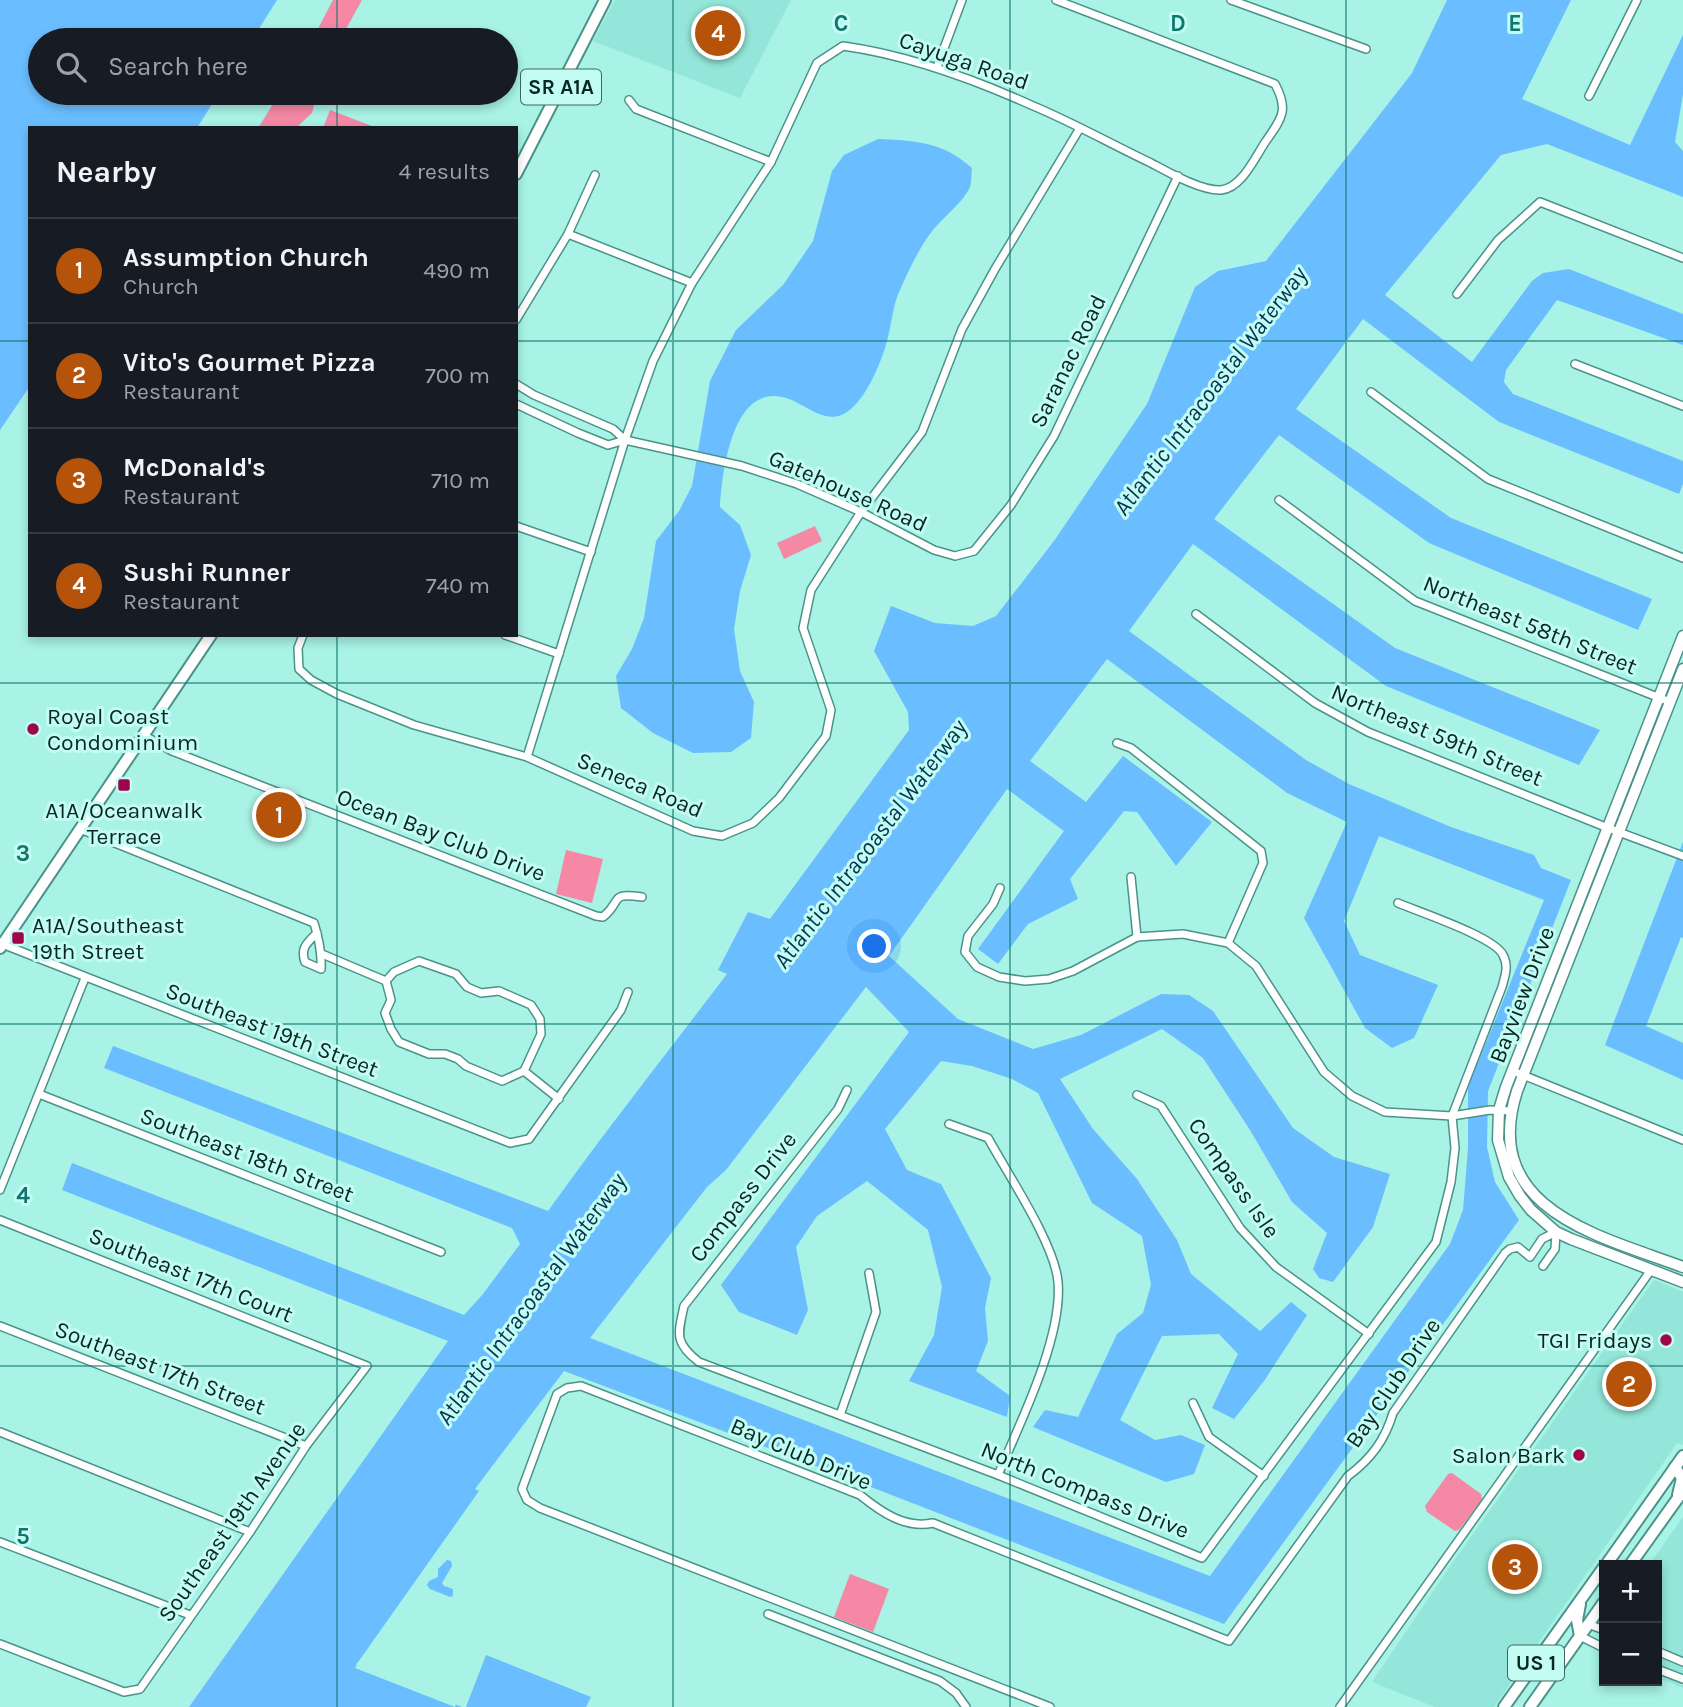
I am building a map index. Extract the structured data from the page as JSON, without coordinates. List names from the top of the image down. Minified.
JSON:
{"streets":{"main road":["SR A1A","US 1"],"street":["Cayuga Road","Saranac Road","Gatehouse Road","Northeast 58th Street","Northeast 59th Street","Seneca Road","Ocean Bay Club Drive","Bayview Drive","Southeast 19th Street","Southeast 18th Street","Compass Isle","Compass Drive","Southeast 17th Court","Southeast 17th Street","Bay Club Drive","North Compass Drive","Southeast 19th Avenue"]},"crossings":[["Cayuga Road","Saranac Road"],["Cayuga Road","Gatehouse Road"],["Saranac Road","Gatehouse Road"],["Gatehouse Road","Seneca Road"],["Northeast 58th Street","Bayview Drive"],["Northeast 59th Street","Bayview Drive"],["Bayview Drive","Bay Club Drive"],["Compass Isle","North Compass Drive"],["Compass Drive","North Compass Drive"],["Southeast 17th Court","Southeast 19th Avenue"],["Southeast 17th Street","Southeast 19th Avenue"]],"water":["Atlantic Intracoastal Waterway"],"places":{"other":["Royal Coast Condominium","TGI Fridays","Salon Bark"],"transit":["A1A/Oceanwalk Terrace","A1A/Southeast 19th Street"]},"page":{"pins":["4","1","2","3"],"search":"Search here","heading":["Nearby","4 results"],"list":[{"mark":"1","name":"Assumption Church","note":"Church","value":"490 m"},{"mark":"2","name":"Vito's Gourmet Pizza","note":"Restaurant","value":"700 m"},{"mark":"3","name":"McDonald's","note":"Restaurant","value":"710 m"},{"mark":"4","name":"Sushi Runner","note":"Restaurant","value":"740 m"}],"map_buttons":["+","−"]},"grid":{"columns":["C","D","E"],"rows":["3","4","5"]}}
